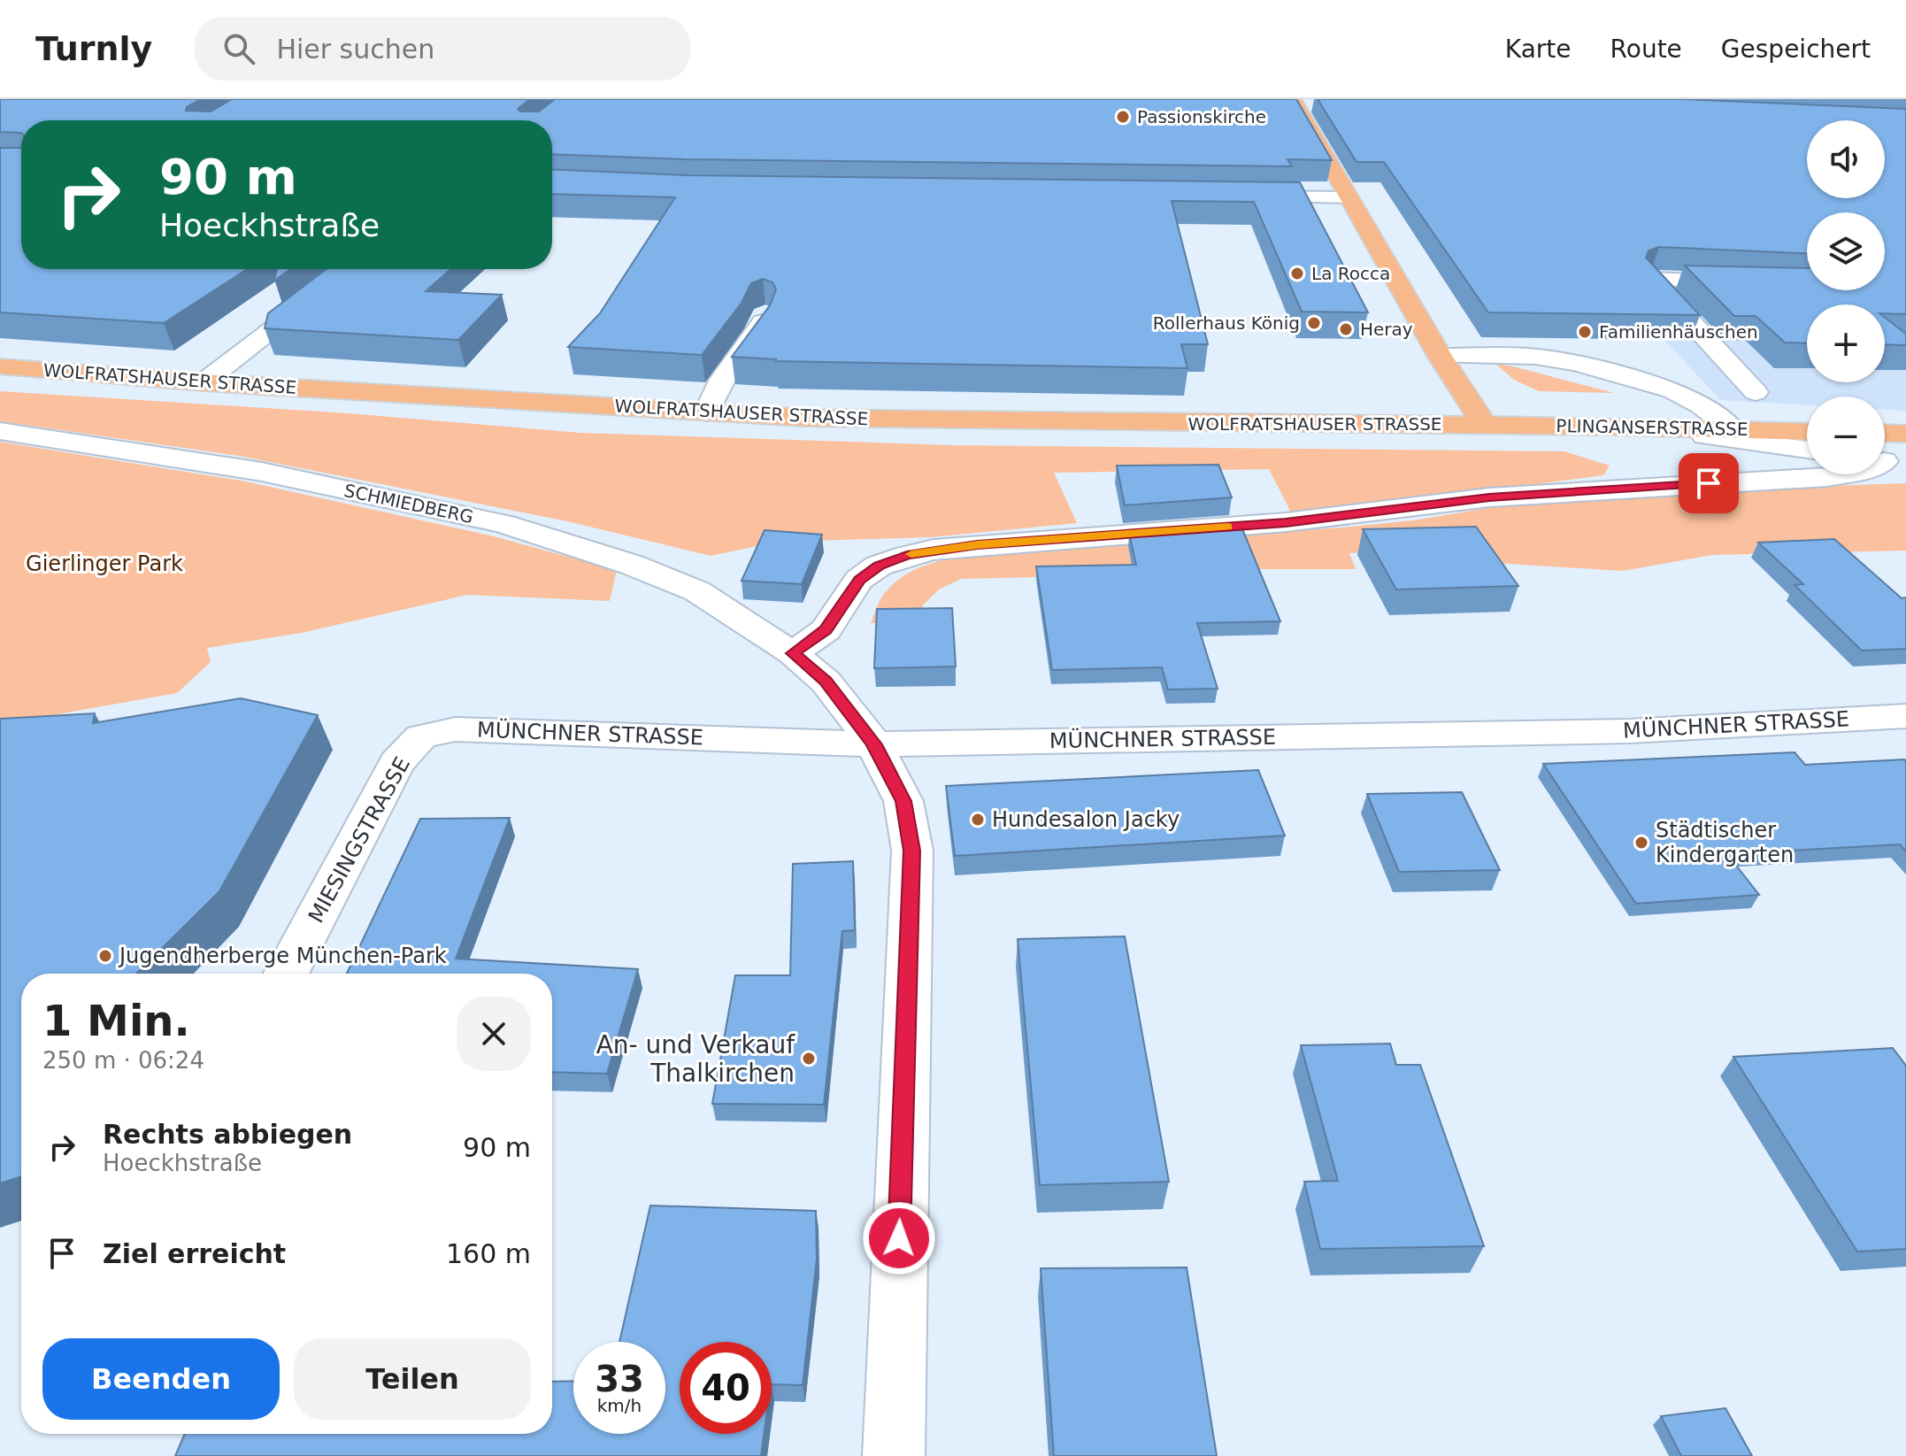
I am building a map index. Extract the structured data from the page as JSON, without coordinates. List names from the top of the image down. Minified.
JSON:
{"streets":{"main road":["WOLFRATSHAUSER STRASSE","PLINGANSERSTRASSE"],"street":["SCHMIEDBERG","MÜNCHNER STRASSE","MIESINGSTRASSE"]},"crossings":[["WOLFRATSHAUSER STRASSE","PLINGANSERSTRASSE"],["SCHMIEDBERG","MÜNCHNER STRASSE"],["MÜNCHNER STRASSE","MIESINGSTRASSE"]],"parks":["Gierlinger Park"],"places":["Passionskirche","La Rocca","Rollerhaus König","Heray","Familienhäuschen","Hundesalon Jacky","Städtischer Kindergarten","Jugendherberge München-Park","An- und Verkauf Thalkirchen"],"page":{"header":"Turnly","search":"Hier suchen","nav":["Karte","Route","Gespeichert"],"map_buttons":["+","−"],"turn":["90 m","Hoeckhstraße"],"heading":["1 Min.","250 m · 06:24"],"list":[{"name":"Rechts abbiegen","note":"Hoeckhstraße","value":"90 m"},{"name":"Ziel erreicht","value":"160 m"}],"buttons":["Beenden","Teilen"],"speed":"33 km/h","limit":"40"}}
